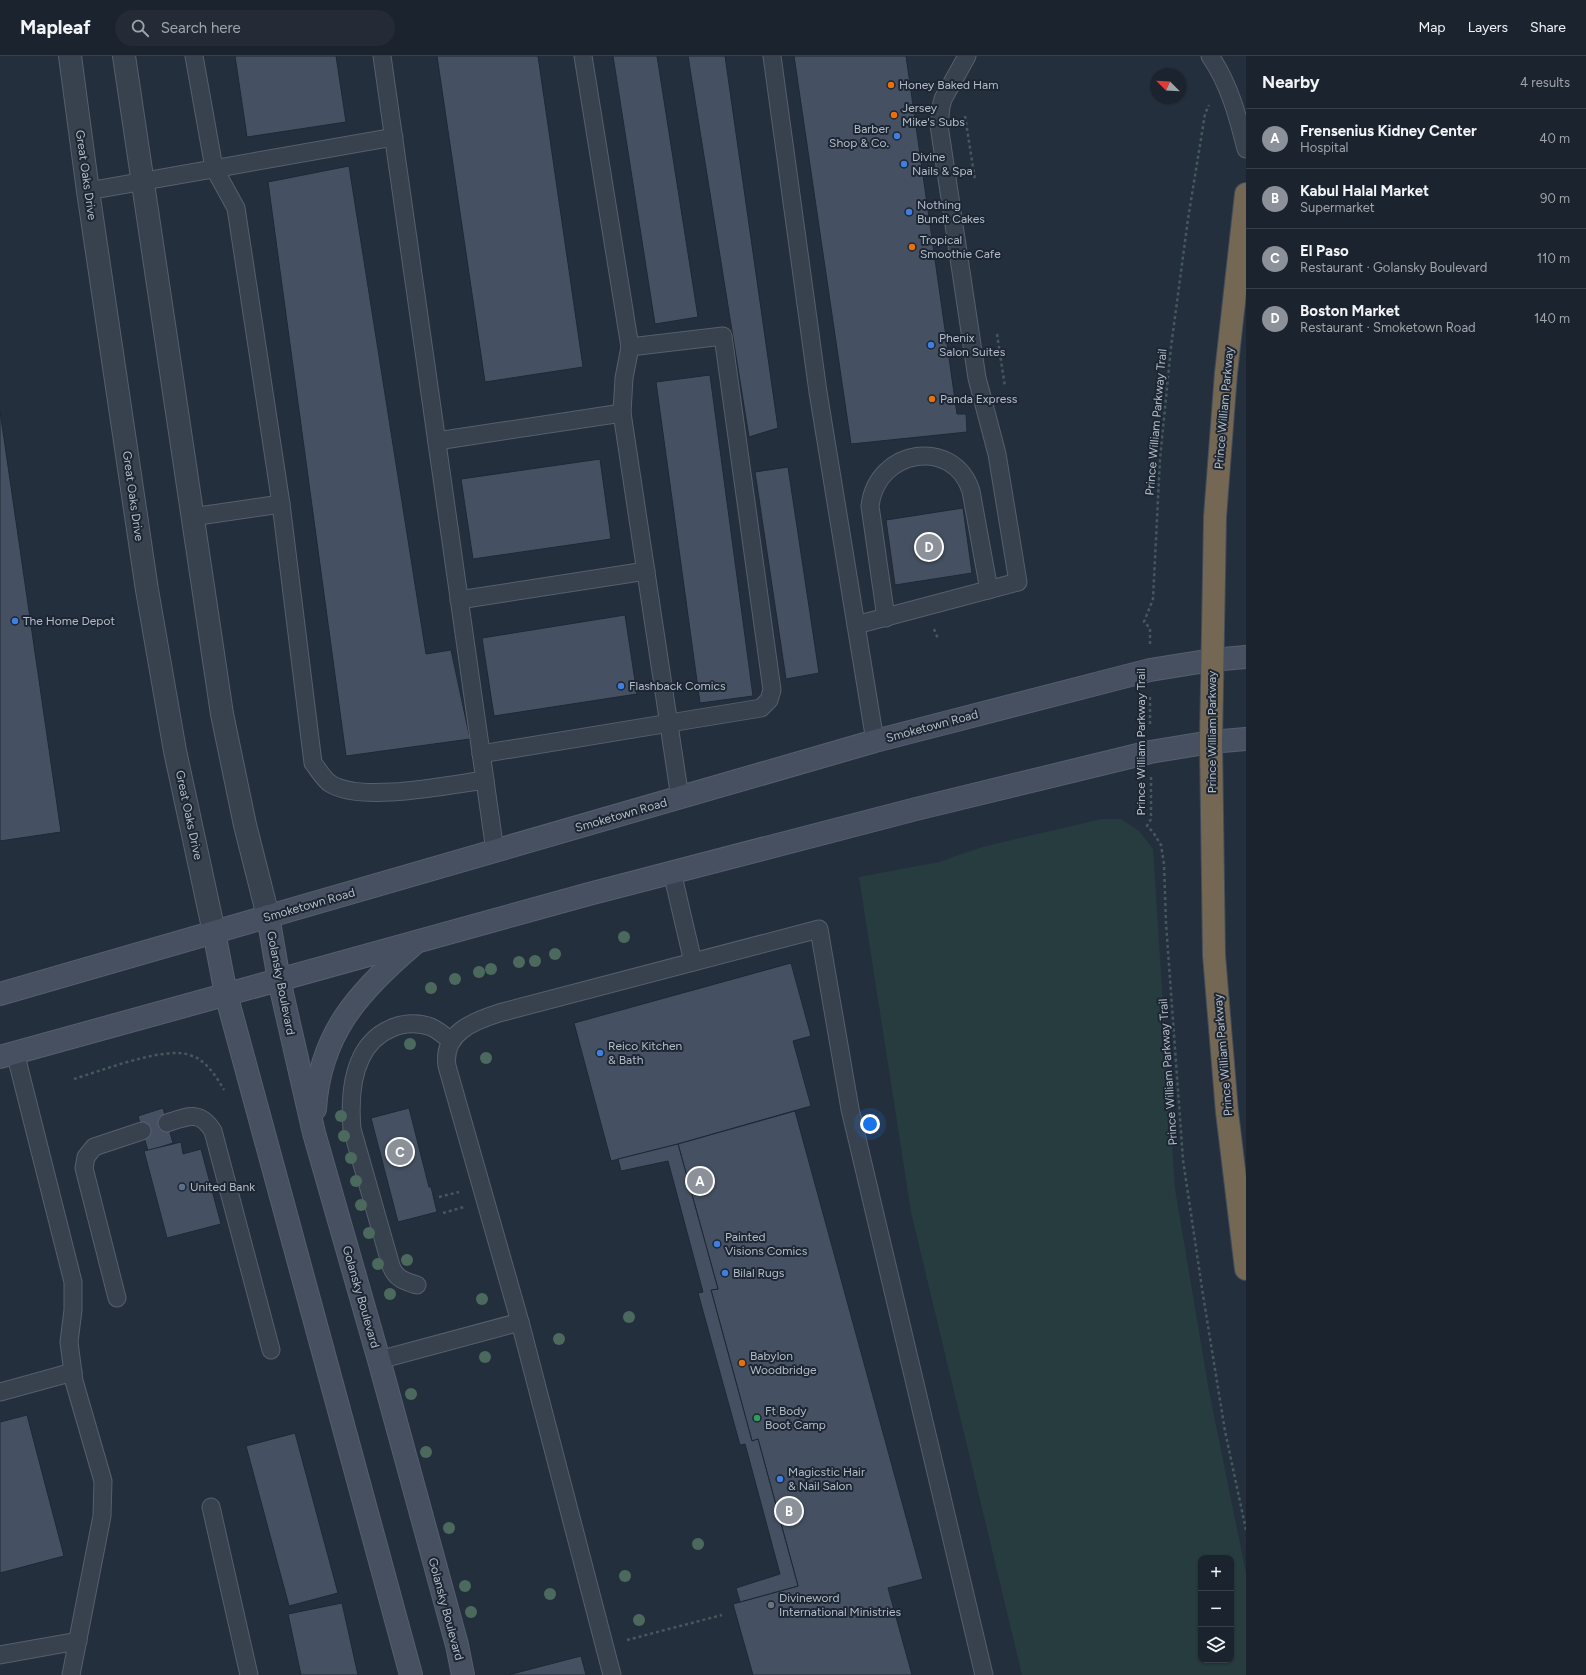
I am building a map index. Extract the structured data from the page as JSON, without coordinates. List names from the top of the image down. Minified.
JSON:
{"streets":{"highway":["Prince William Parkway"],"main road":["Smoketown Road","Golansky Boulevard"],"street":["Great Oaks Drive"],"path":["Prince William Parkway Trail"]},"crossings":[["Great Oaks Drive","Smoketown Road"],["Prince William Parkway","Smoketown Road"],["Prince William Parkway Trail","Smoketown Road"],["Smoketown Road","Golansky Boulevard"]],"places":["Honey Baked Ham","Jersey Mike's Subs","Barber Shop & Co.","Divine Nails & Spa","Nothing Bundt Cakes","Tropical Smoothie Cafe","Phenix Salon Suites","Panda Express","The Home Depot","Flashback Comics","Reico Kitchen & Bath","United Bank","Painted Visions Comics","Bilal Rugs","Babylon Woodbridge","Ft Body Boot Camp","Magicstic Hair & Nail Salon","Divineword International Ministries"],"north":"top left","page":{"header":"Mapleaf","search":"Search here","nav":["Map","Layers","Share"],"heading":["Nearby","4 results"],"list":[{"mark":"A","name":"Frensenius Kidney Center","note":"Hospital","value":"40 m"},{"mark":"B","name":"Kabul Halal Market","note":"Supermarket","value":"90 m"},{"mark":"C","name":"El Paso","note":"Restaurant · Golansky Boulevard","value":"110 m"},{"mark":"D","name":"Boston Market","note":"Restaurant · Smoketown Road","value":"140 m"}],"pins":["D","C","A","B"],"map_buttons":["+","−"]}}
